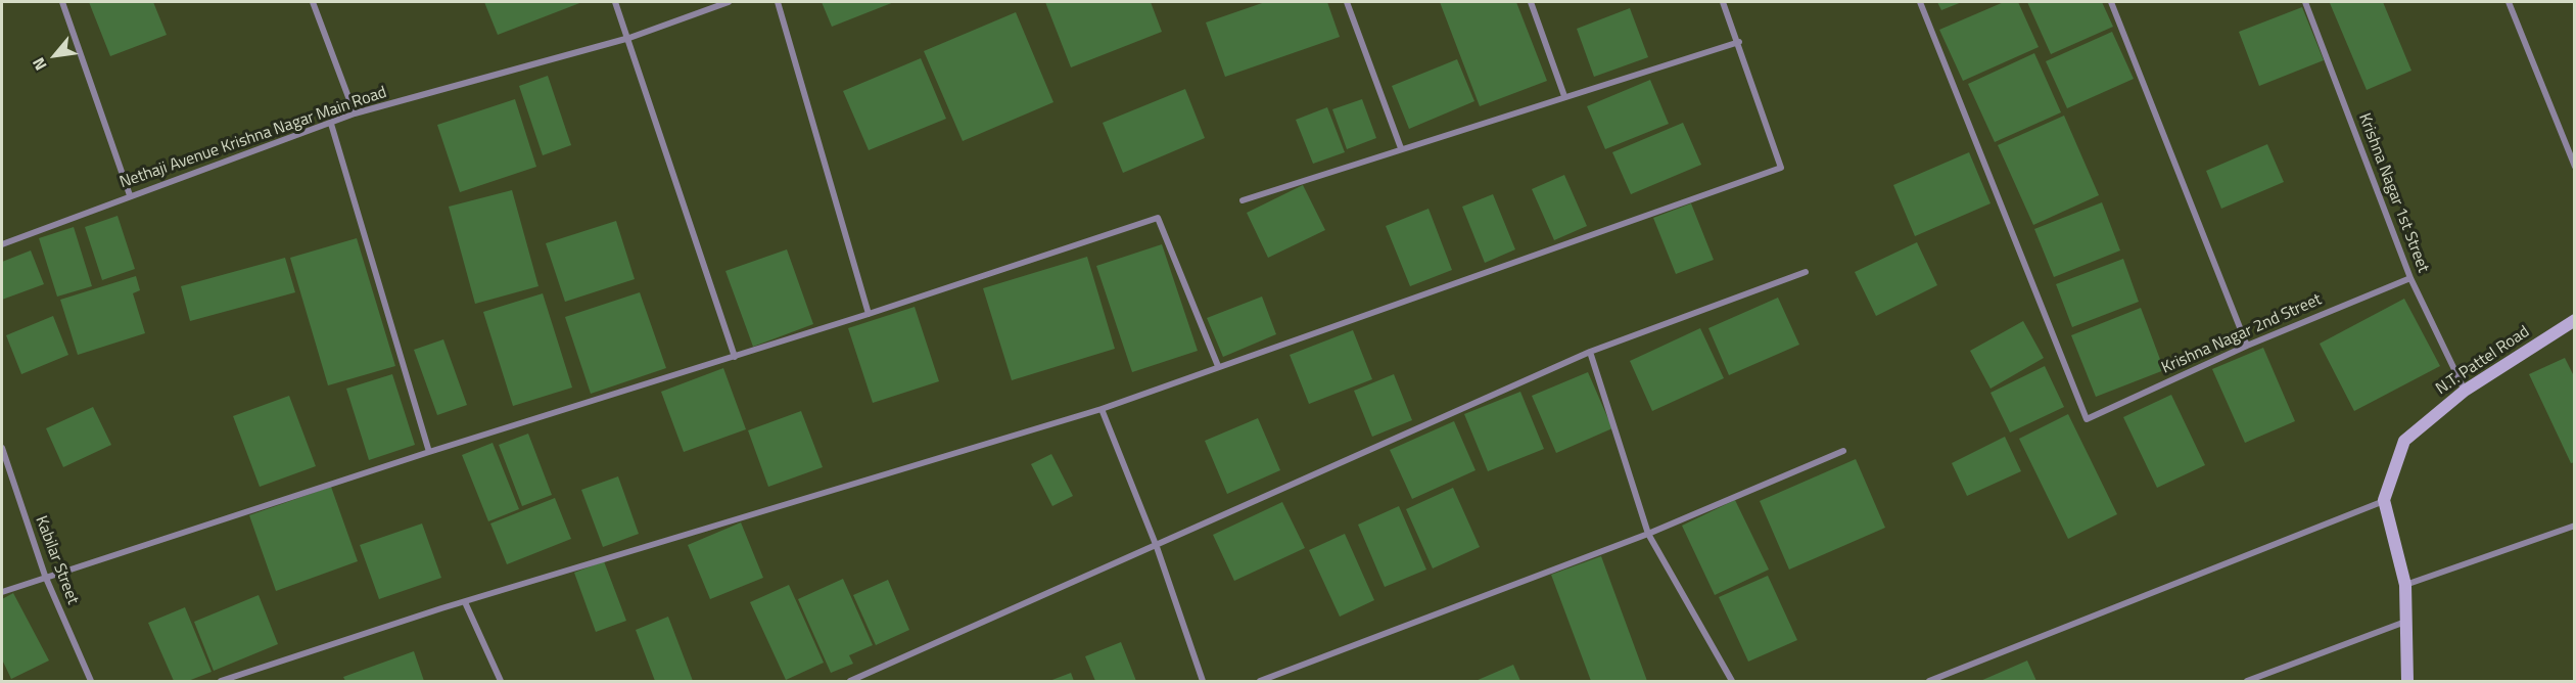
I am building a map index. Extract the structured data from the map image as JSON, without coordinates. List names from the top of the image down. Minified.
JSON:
{"streets":{"street":["Nethaji Avenue Krishna Nagar Main Road","Krishna Nagar 1st Street","Krishna Nagar 2nd Street","N.T. Pattel Road","Kabilar Street"]},"crossings":[["Krishna Nagar 1st Street","Krishna Nagar 2nd Street"],["Krishna Nagar 1st Street","N.T. Pattel Road"]],"north":"bottom left"}
